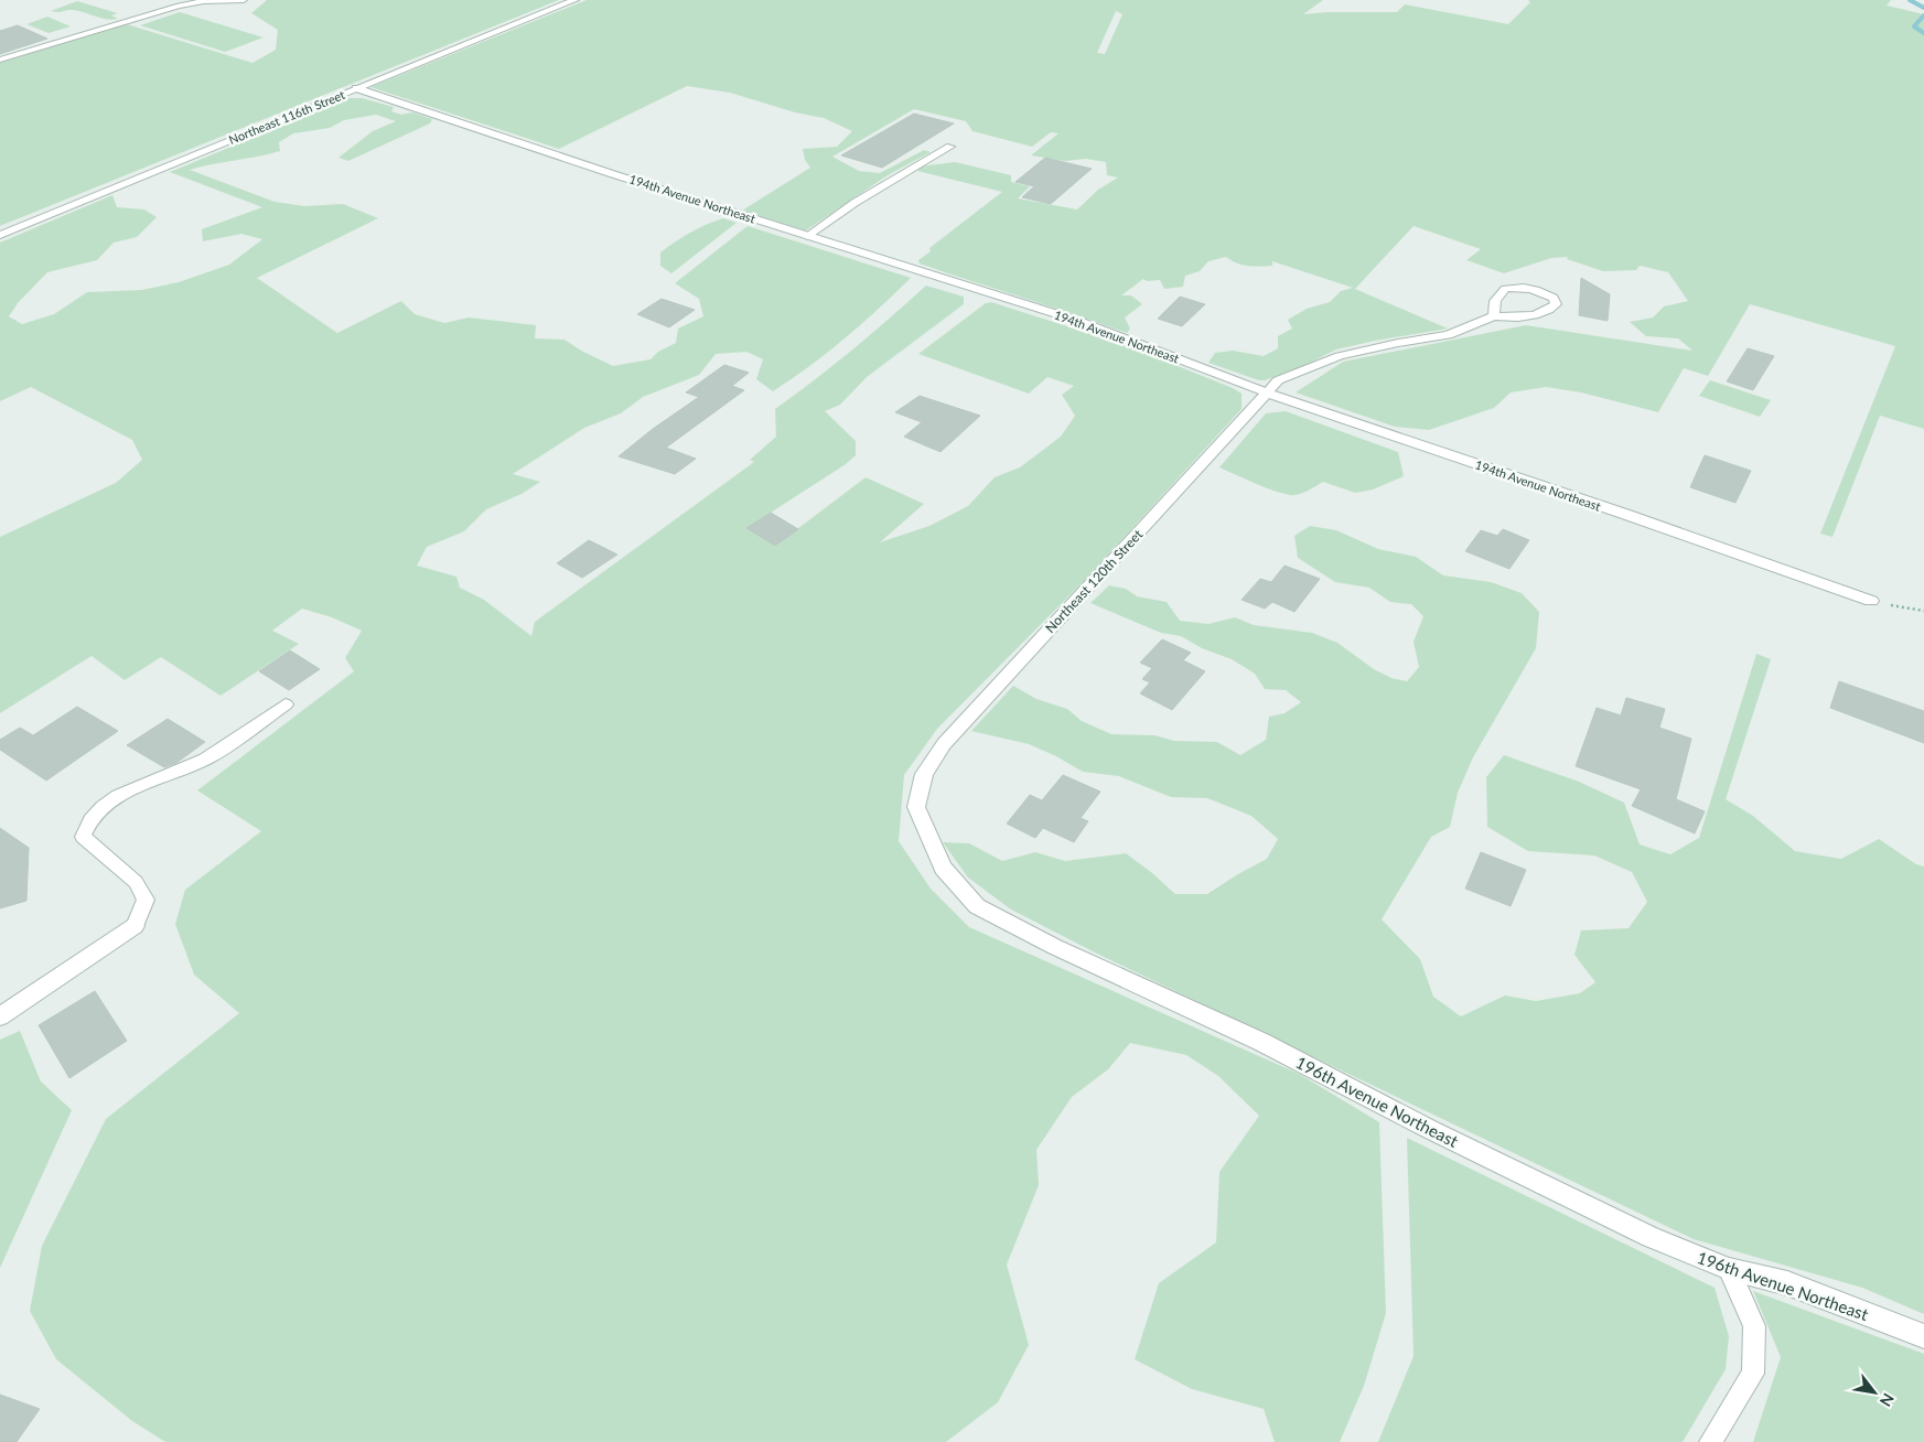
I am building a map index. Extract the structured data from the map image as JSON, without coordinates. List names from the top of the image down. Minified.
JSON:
{"streets":{"street":["Northeast 116th Street","194th Avenue Northeast","Northeast 120th Street","196th Avenue Northeast"]},"crossings":[["Northeast 116th Street","194th Avenue Northeast"],["194th Avenue Northeast","Northeast 120th Street"],["Northeast 120th Street","196th Avenue Northeast"]],"north":"bottom right"}
